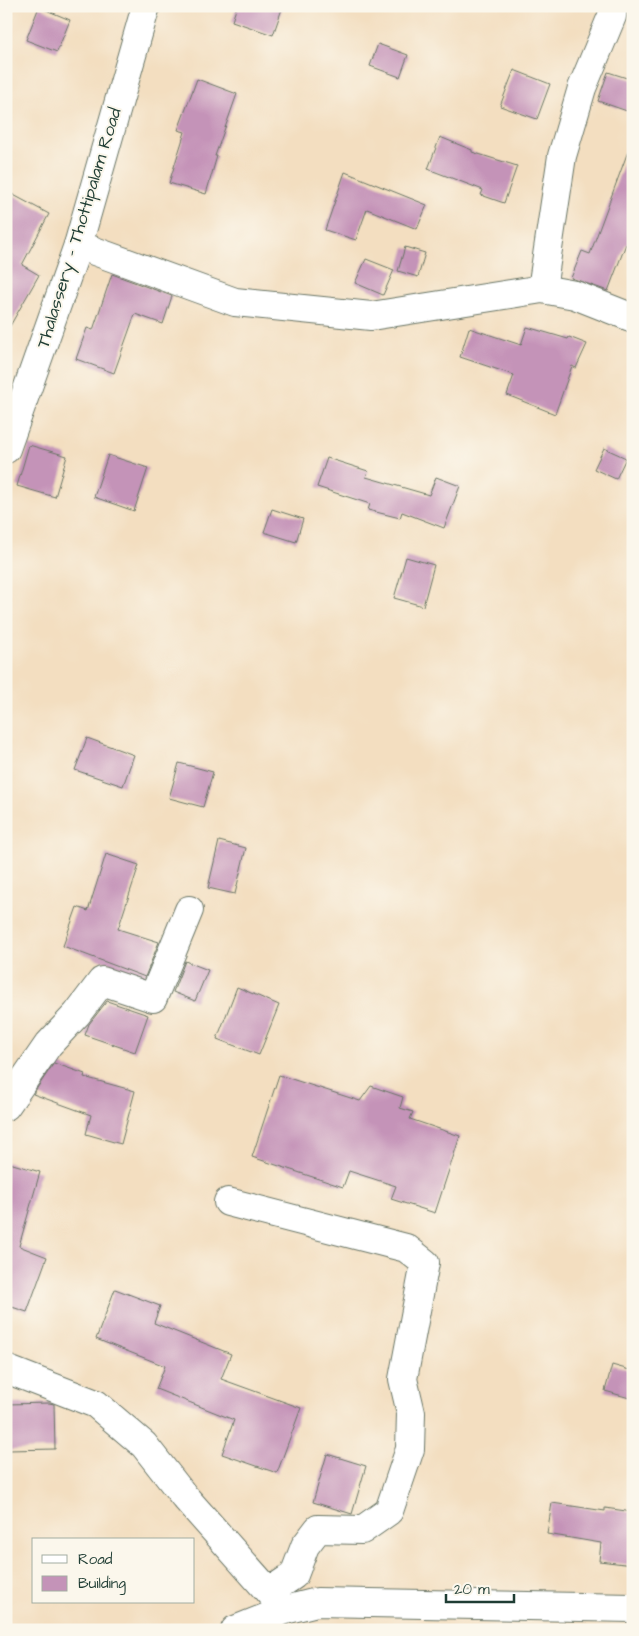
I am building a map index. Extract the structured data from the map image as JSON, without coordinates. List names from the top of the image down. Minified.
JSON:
{"streets":{"street":["Thalassery - Thottipalam Road"]},"legend":["Road","Building"],"scale_bar":"20 m"}
